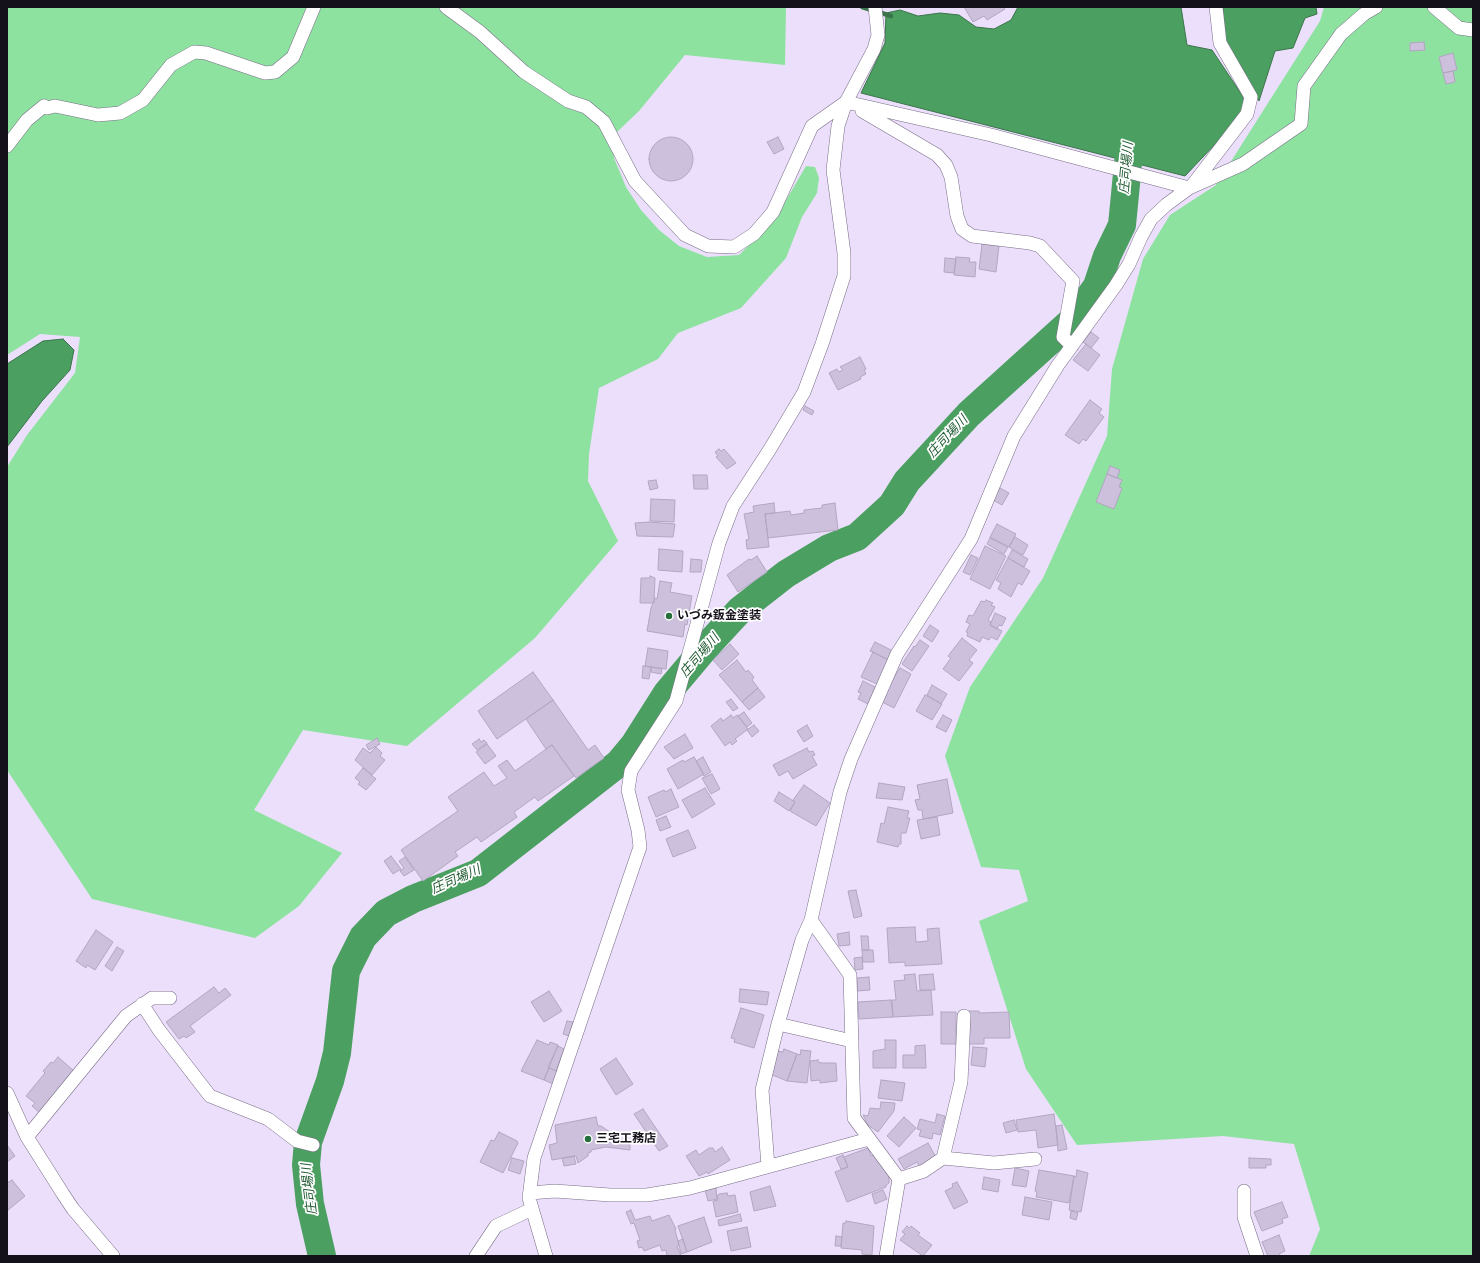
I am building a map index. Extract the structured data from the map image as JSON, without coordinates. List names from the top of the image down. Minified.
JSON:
{"water":["庄司場川"],"places":["いづみ鈑金塗装","三宅工務店"]}
